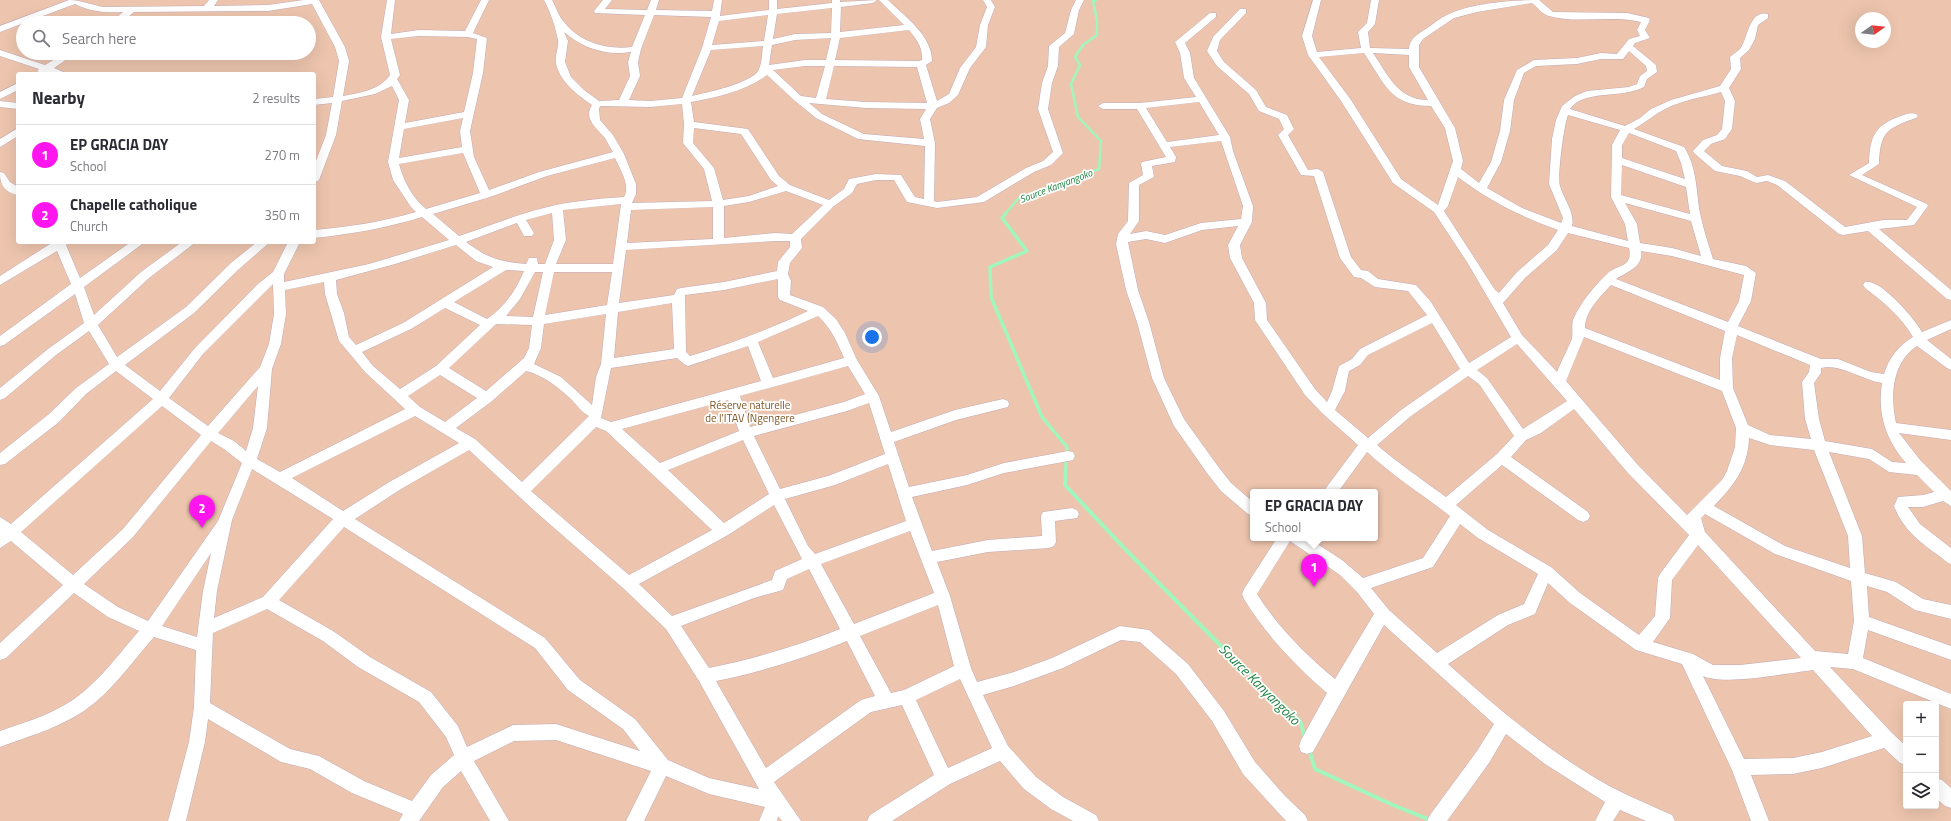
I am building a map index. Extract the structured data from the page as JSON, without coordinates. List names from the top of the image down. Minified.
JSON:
{"water":["Source Kanyangoko"],"parks":["Réserve naturelle de l'ITAV (Ngengere"],"north":"right","page":{"search":"Search here","heading":["Nearby","2 results"],"list":[{"mark":"1","name":"EP GRACIA DAY","note":"School","value":"270 m"},{"mark":"2","name":"Chapelle catholique","note":"Church","value":"350 m"}],"popup":["EP GRACIA DAY","School"],"pins":["2","1"],"map_buttons":["+","−"]}}
